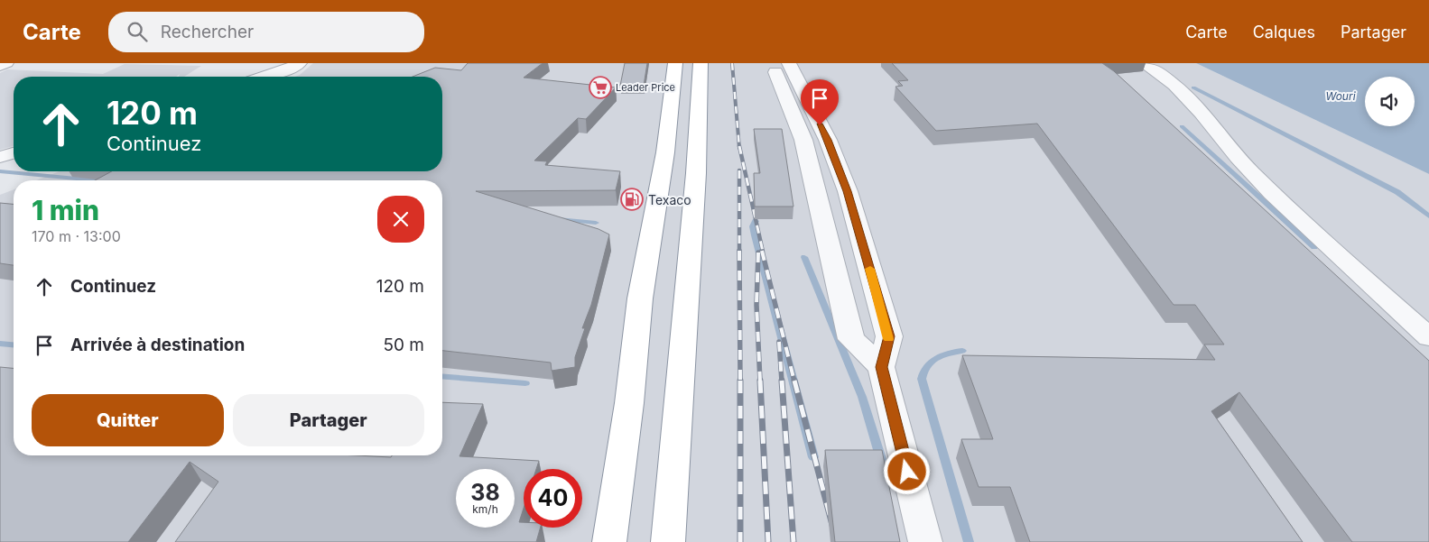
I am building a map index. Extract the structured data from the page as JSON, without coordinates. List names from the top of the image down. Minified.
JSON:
{"water":["Wouri"],"places":{"supermarket":["Leader Price"],"fuel station":["Texaco"]},"page":{"header":"Carte","search":"Rechercher","nav":["Carte","Calques","Partager"],"turn":["120 m","Continuez"],"heading":["1 min","170 m · 13:00"],"list":[{"name":"Continuez","value":"120 m"},{"name":"Arrivée à destination","value":"50 m"}],"buttons":["Quitter","Partager"],"speed":"38 km/h","limit":"40"}}
